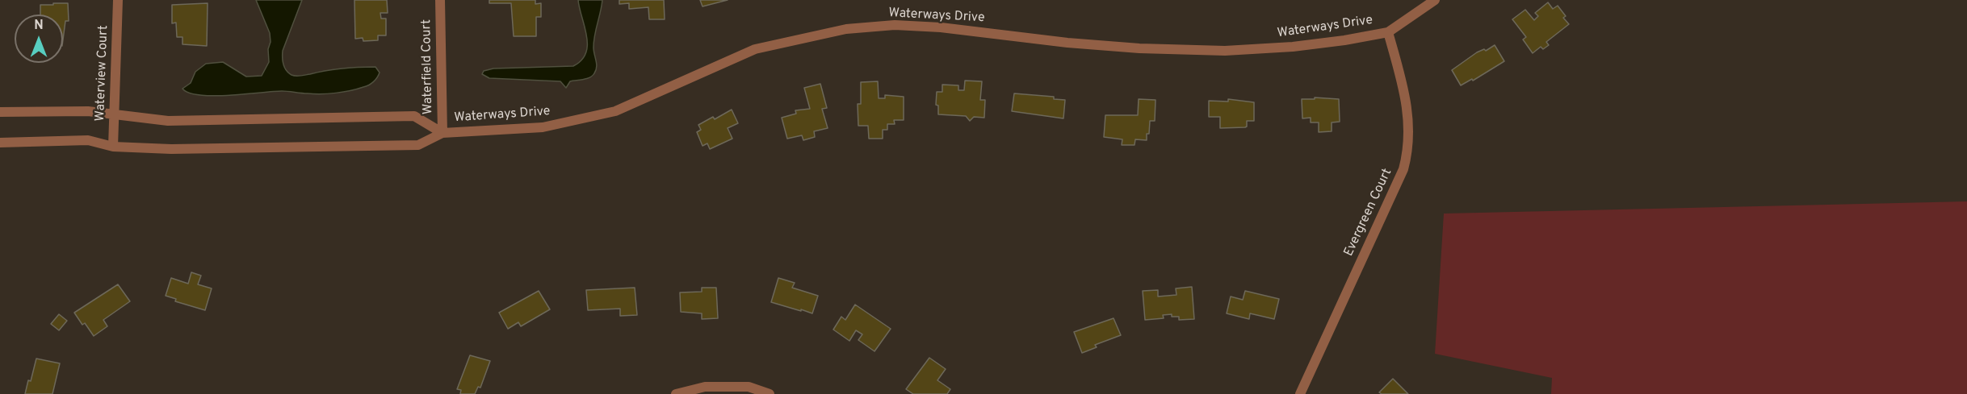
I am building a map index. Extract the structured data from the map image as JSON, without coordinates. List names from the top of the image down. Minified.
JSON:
{"streets":{"street":["Waterways Drive","Waterfield Court","Waterview Court","Evergreen Court"]},"crossings":[["Waterways Drive","Waterfield Court"],["Waterways Drive","Waterview Court"],["Waterways Drive","Evergreen Court"]],"north":"top"}
